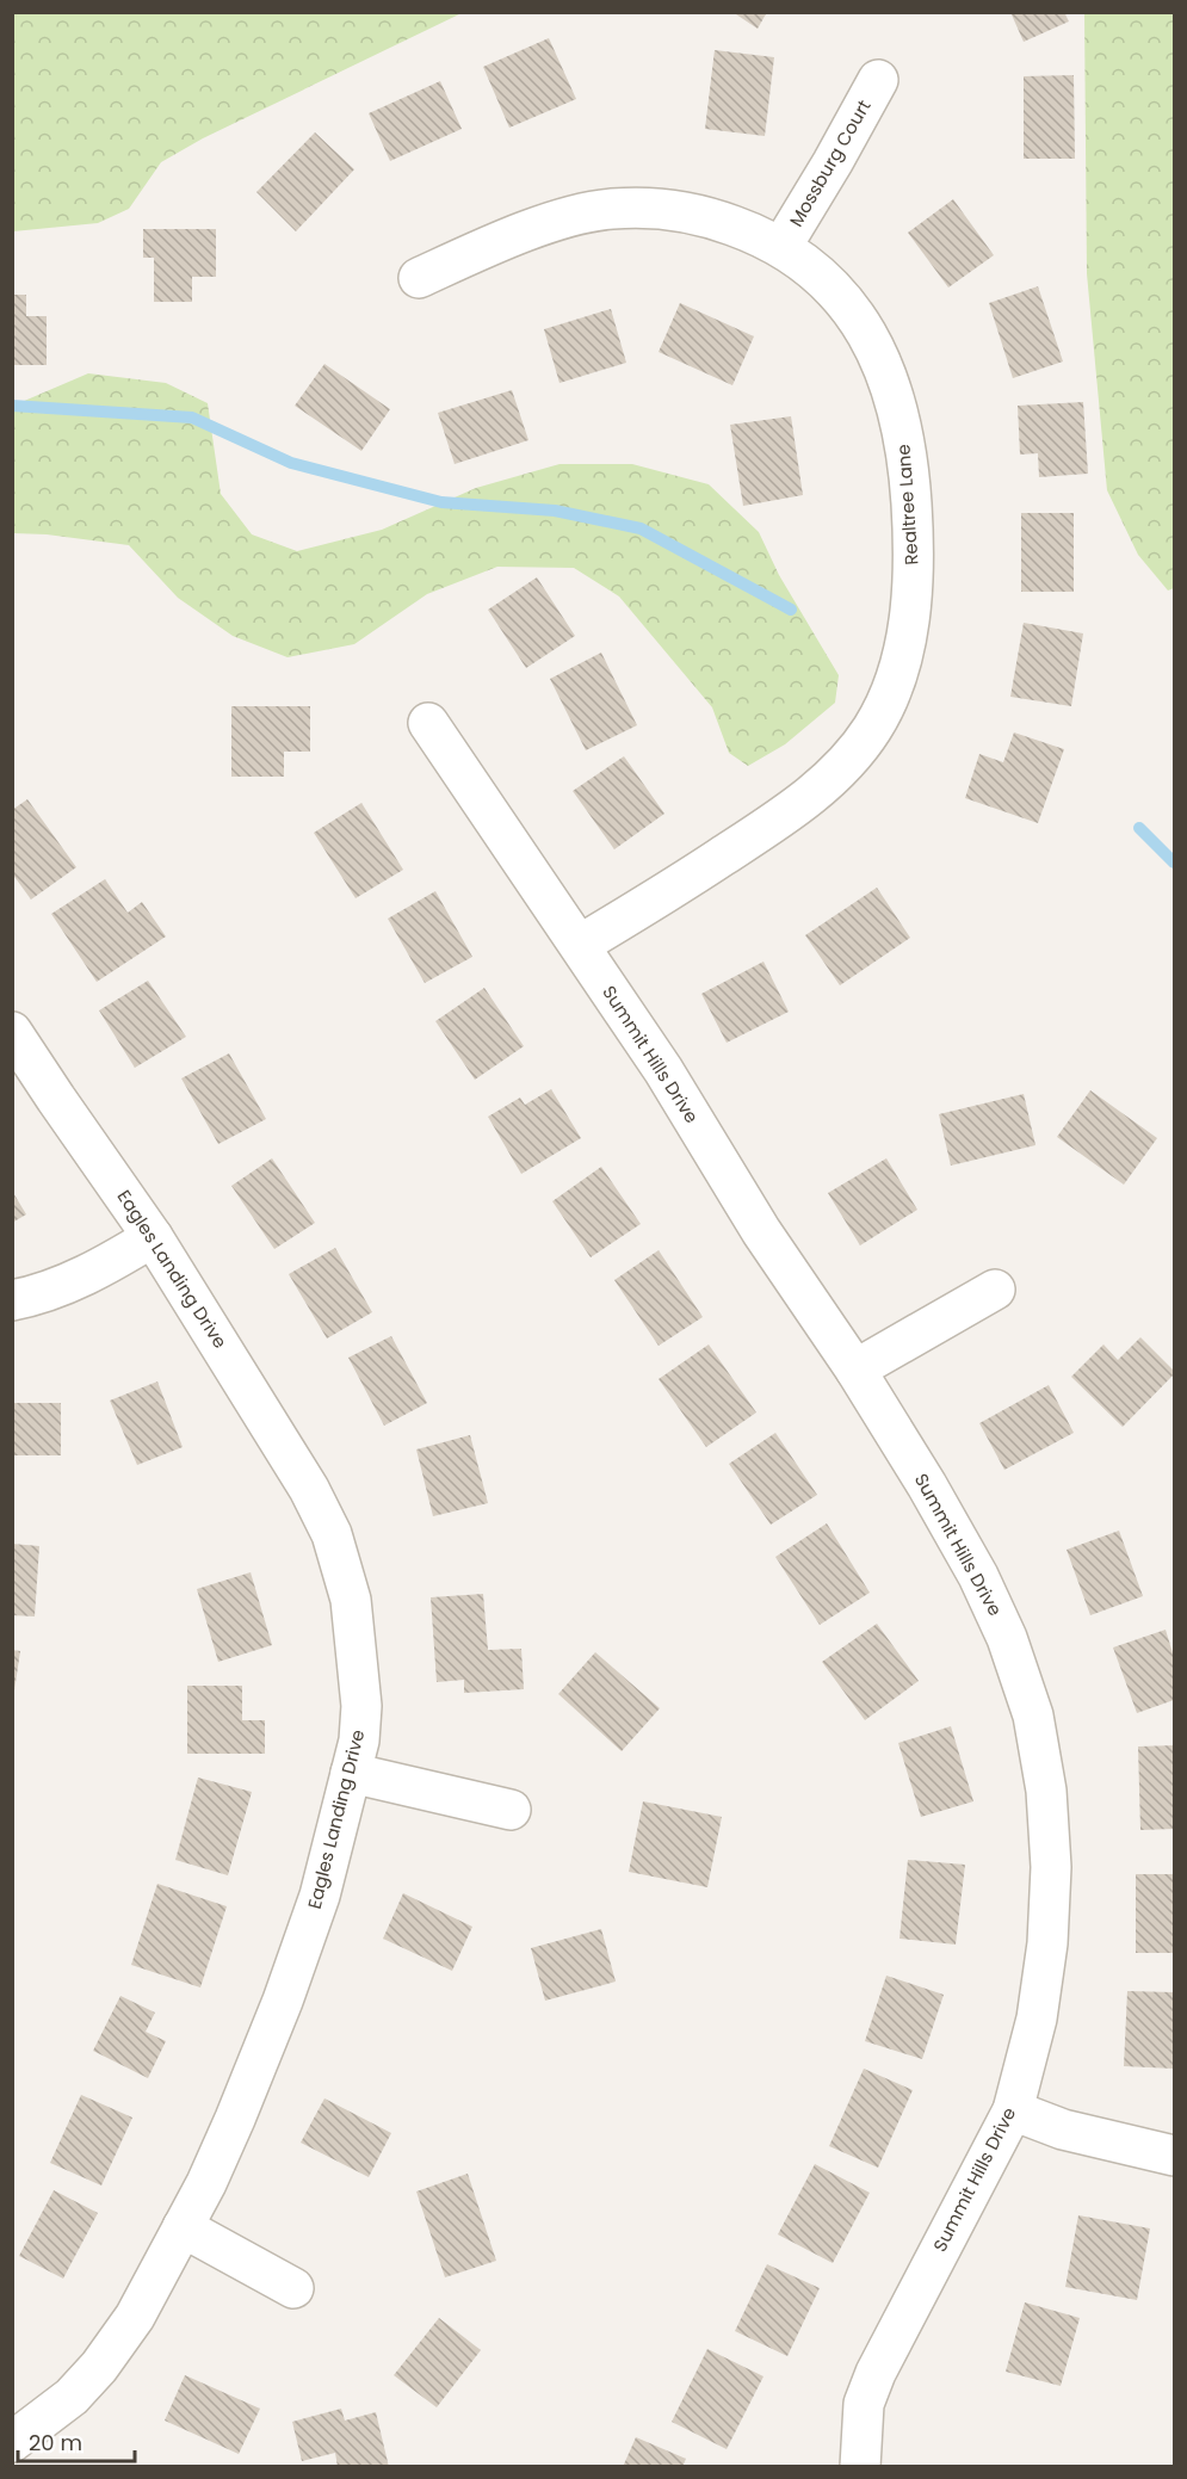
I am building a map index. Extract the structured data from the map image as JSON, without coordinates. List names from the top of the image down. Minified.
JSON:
{"streets":{"street":["Mossburg Court","Realtree Lane","Summit Hills Drive","Eagles Landing Drive"]},"crossings":[["Mossburg Court","Realtree Lane"],["Realtree Lane","Summit Hills Drive"]],"scale_bar":"20 m"}
